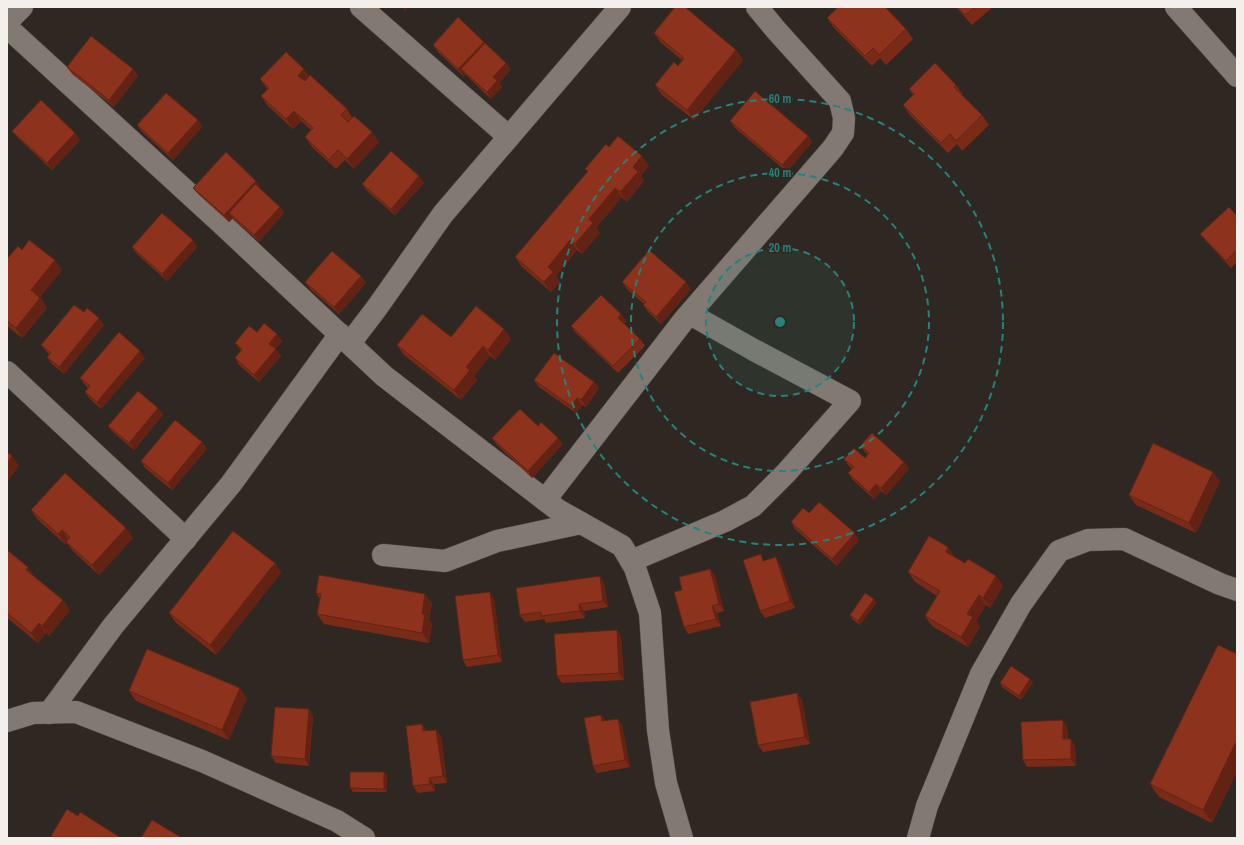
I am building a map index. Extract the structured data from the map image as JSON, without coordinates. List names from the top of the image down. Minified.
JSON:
{"rings":["60 m","40 m","20 m"]}
